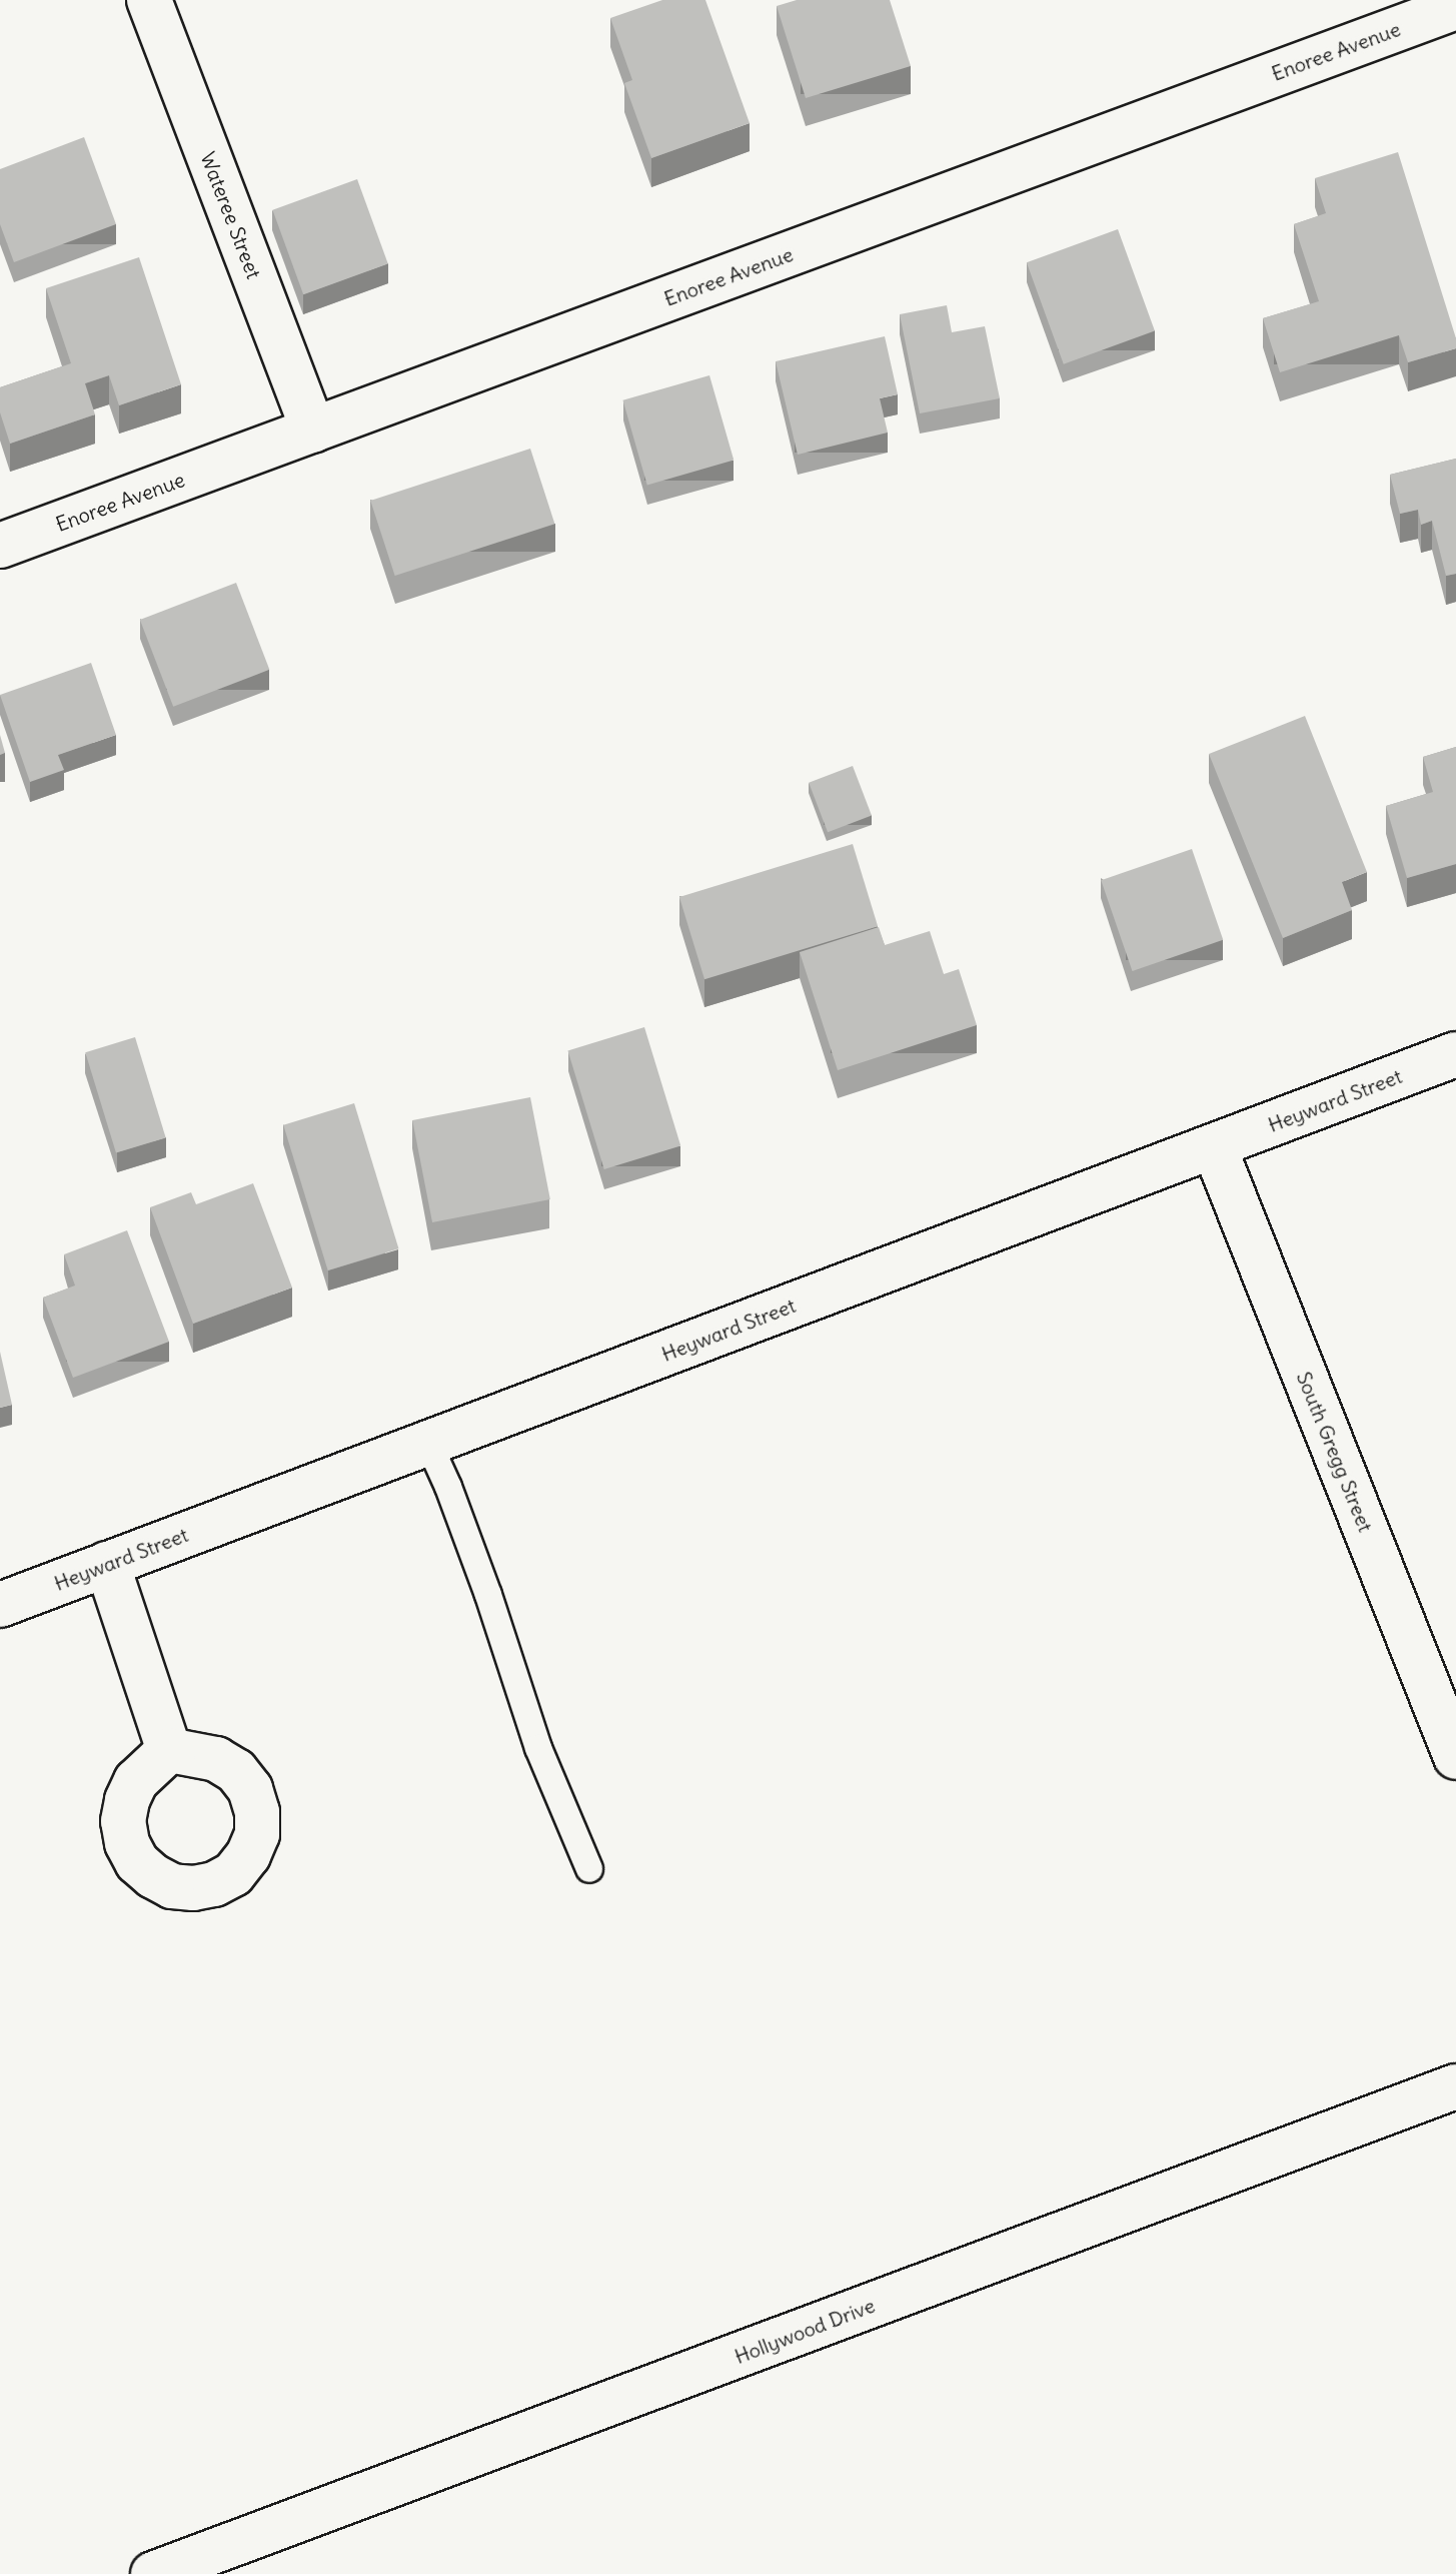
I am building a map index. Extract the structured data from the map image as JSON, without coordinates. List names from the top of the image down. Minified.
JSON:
{"streets":{"street":["Enoree Avenue","Wateree Street","Heyward Street","South Gregg Street","Hollywood Drive"]},"crossings":[["Enoree Avenue","Wateree Street"],["Heyward Street","South Gregg Street"]]}
